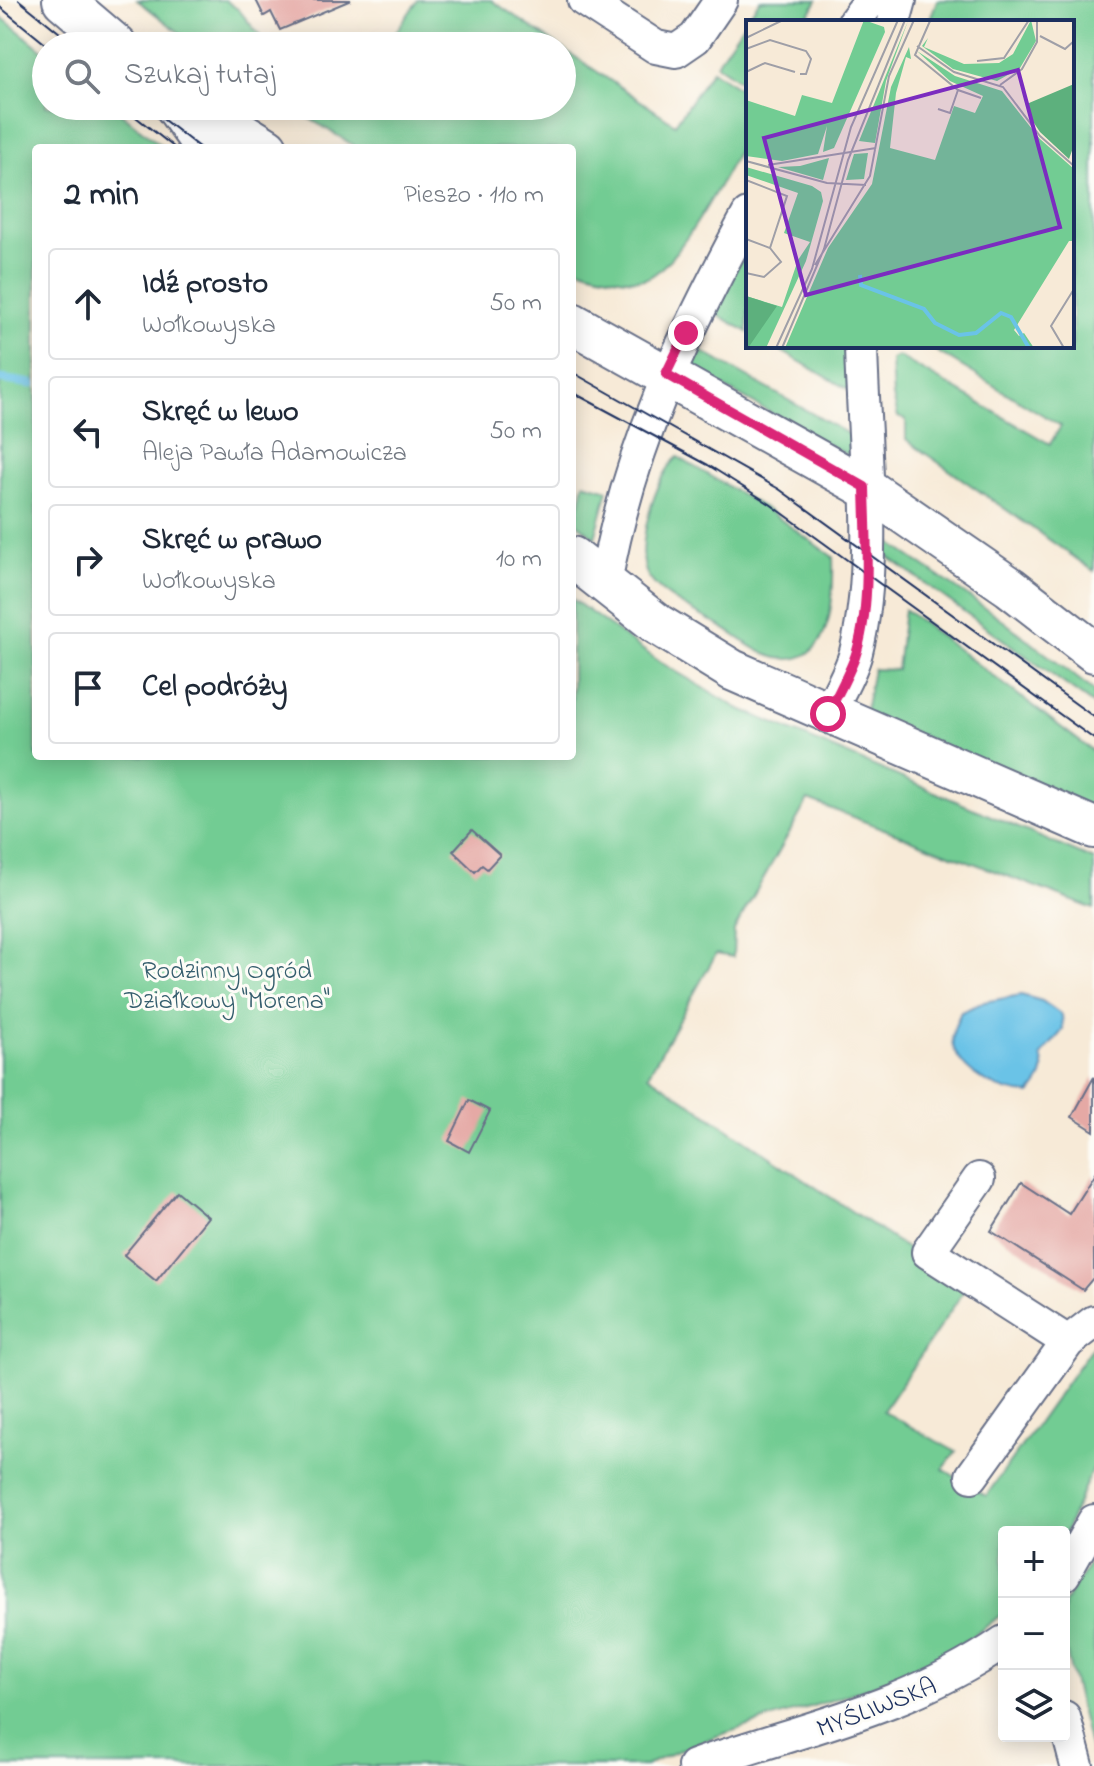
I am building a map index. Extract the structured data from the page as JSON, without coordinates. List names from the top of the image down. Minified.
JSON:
{"streets":{"street":["MYŚLIWSKA"]},"parks":["Rodzinny Ogród Działkowy \"Morena\""],"page":{"search":"Szukaj tutaj","heading":["2 min","Pieszo · 110 m"],"list":[["Idź prosto","Wołkowyska","50 m"],["Skręć w lewo","Aleja Pawła Adamowicza","50 m"],["Skręć w prawo","Wołkowyska","10 m"],"Cel podróży"],"map_buttons":["+","−"]}}
